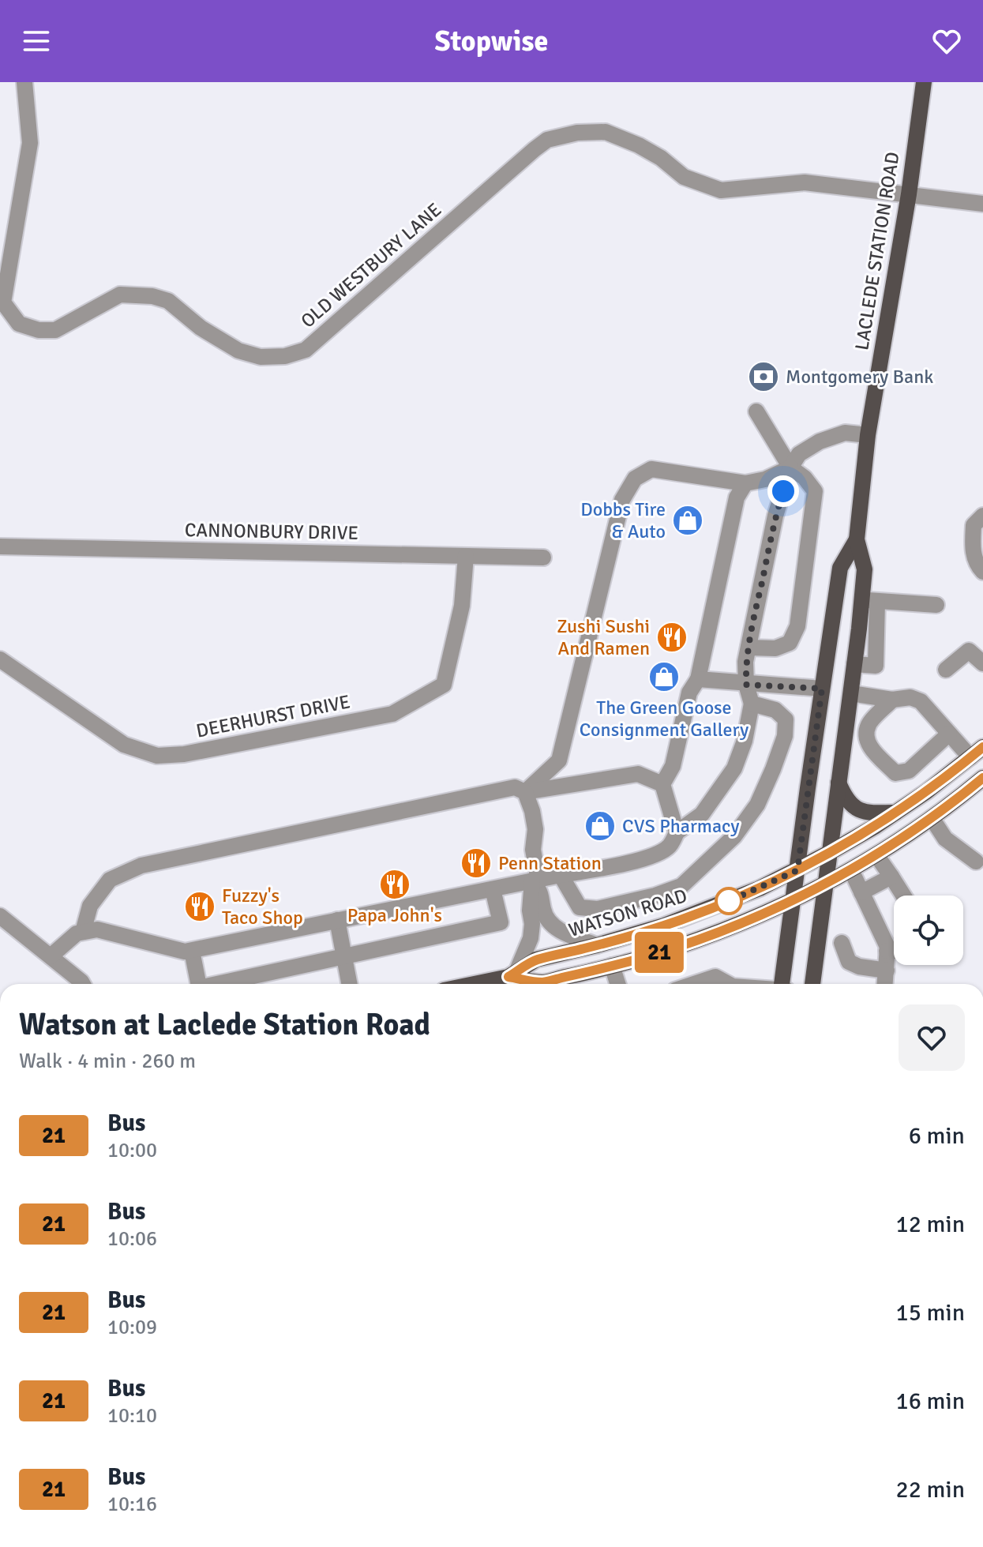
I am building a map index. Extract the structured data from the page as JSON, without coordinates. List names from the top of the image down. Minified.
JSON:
{"streets":{"main road":["LACLEDE STATION ROAD","WATSON ROAD"],"street":["OLD WESTBURY LANE","CANNONBURY DRIVE","DEERHURST DRIVE"]},"crossings":[["LACLEDE STATION ROAD","OLD WESTBURY LANE"],["LACLEDE STATION ROAD","WATSON ROAD"],["CANNONBURY DRIVE","DEERHURST DRIVE"]],"places":{"bank":["Montgomery Bank"],"shop":["Dobbs Tire & Auto","The Green Goose Consignment Gallery","CVS Pharmacy"],"restaurant":["Zushi Sushi And Ramen","Penn Station","Papa John's","Fuzzy's Taco Shop"]},"lines":["bus line 21"],"page":{"header":"Stopwise","on_map":"21","heading":["Watson at Laclede Station Road","Walk · 4 min · 260 m"],"list":[{"mark":"21","name":"Bus","note":"10:00","value":"6 min"},{"mark":"21","name":"Bus","note":"10:06","value":"12 min"},{"mark":"21","name":"Bus","note":"10:09","value":"15 min"},{"mark":"21","name":"Bus","note":"10:10","value":"16 min"},{"mark":"21","name":"Bus","note":"10:16","value":"22 min"}]}}
